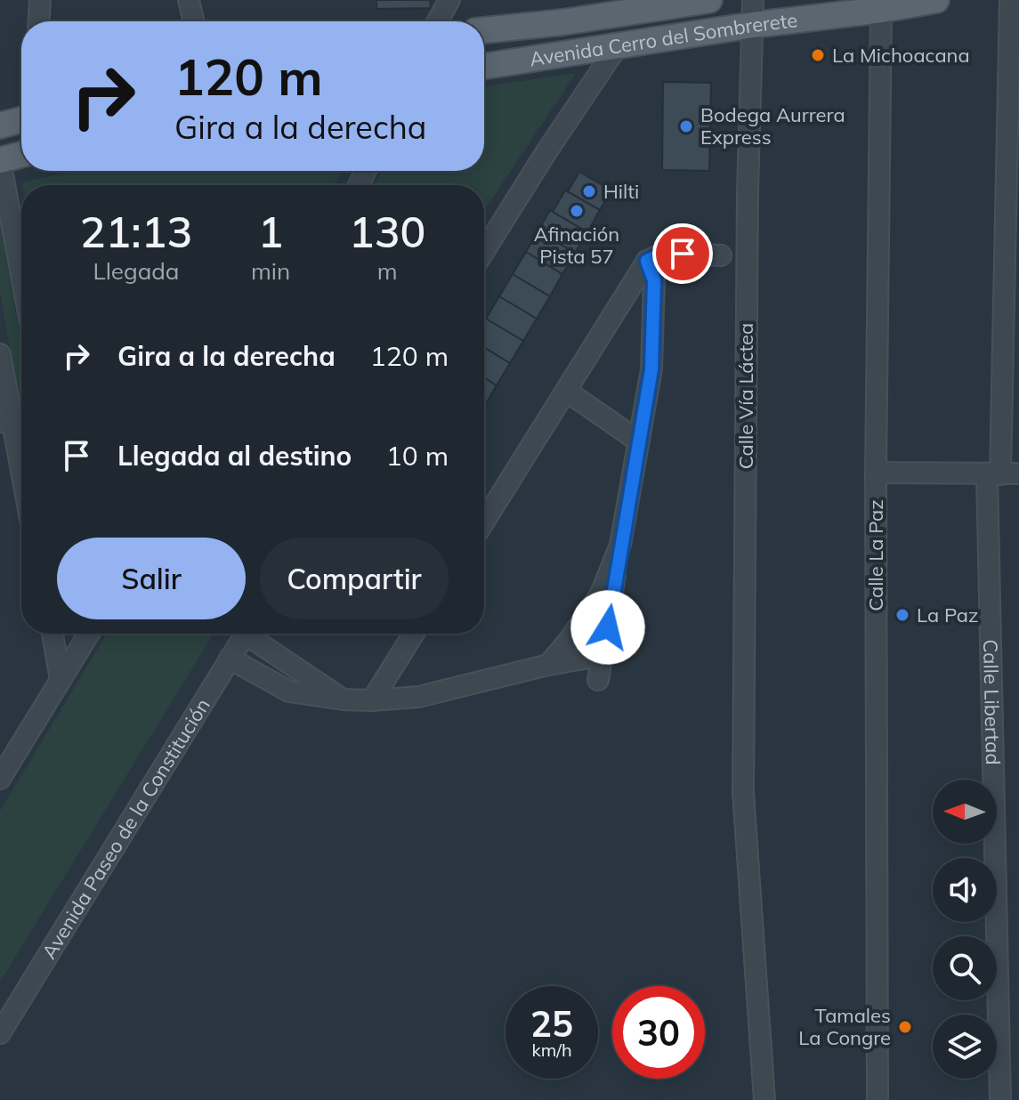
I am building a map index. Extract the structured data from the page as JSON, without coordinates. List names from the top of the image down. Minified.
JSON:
{"streets":{"main road":["Avenida Cerro del Sombrerete"],"street":["Calle Vía Láctea","Calle La Paz","Calle Libertad","Avenida Paseo de la Constitución"]},"crossings":[["Avenida Cerro del Sombrerete","Calle Vía Láctea"],["Avenida Cerro del Sombrerete","Calle La Paz"]],"places":["La Michoacana","Bodega Aurrera Express","Hilti","Afinación Pista 57","La Paz","Tamales La Congre"],"north":"left","page":{"turn":["120 m","Gira a la derecha"],"eta":["21:13","Llegada","1","min","130","m"],"list":[{"name":"Gira a la derecha","value":"120 m"},{"name":"Llegada al destino","value":"10 m"}],"buttons":["Salir","Compartir"],"speed":"25 km/h","limit":"30"}}
